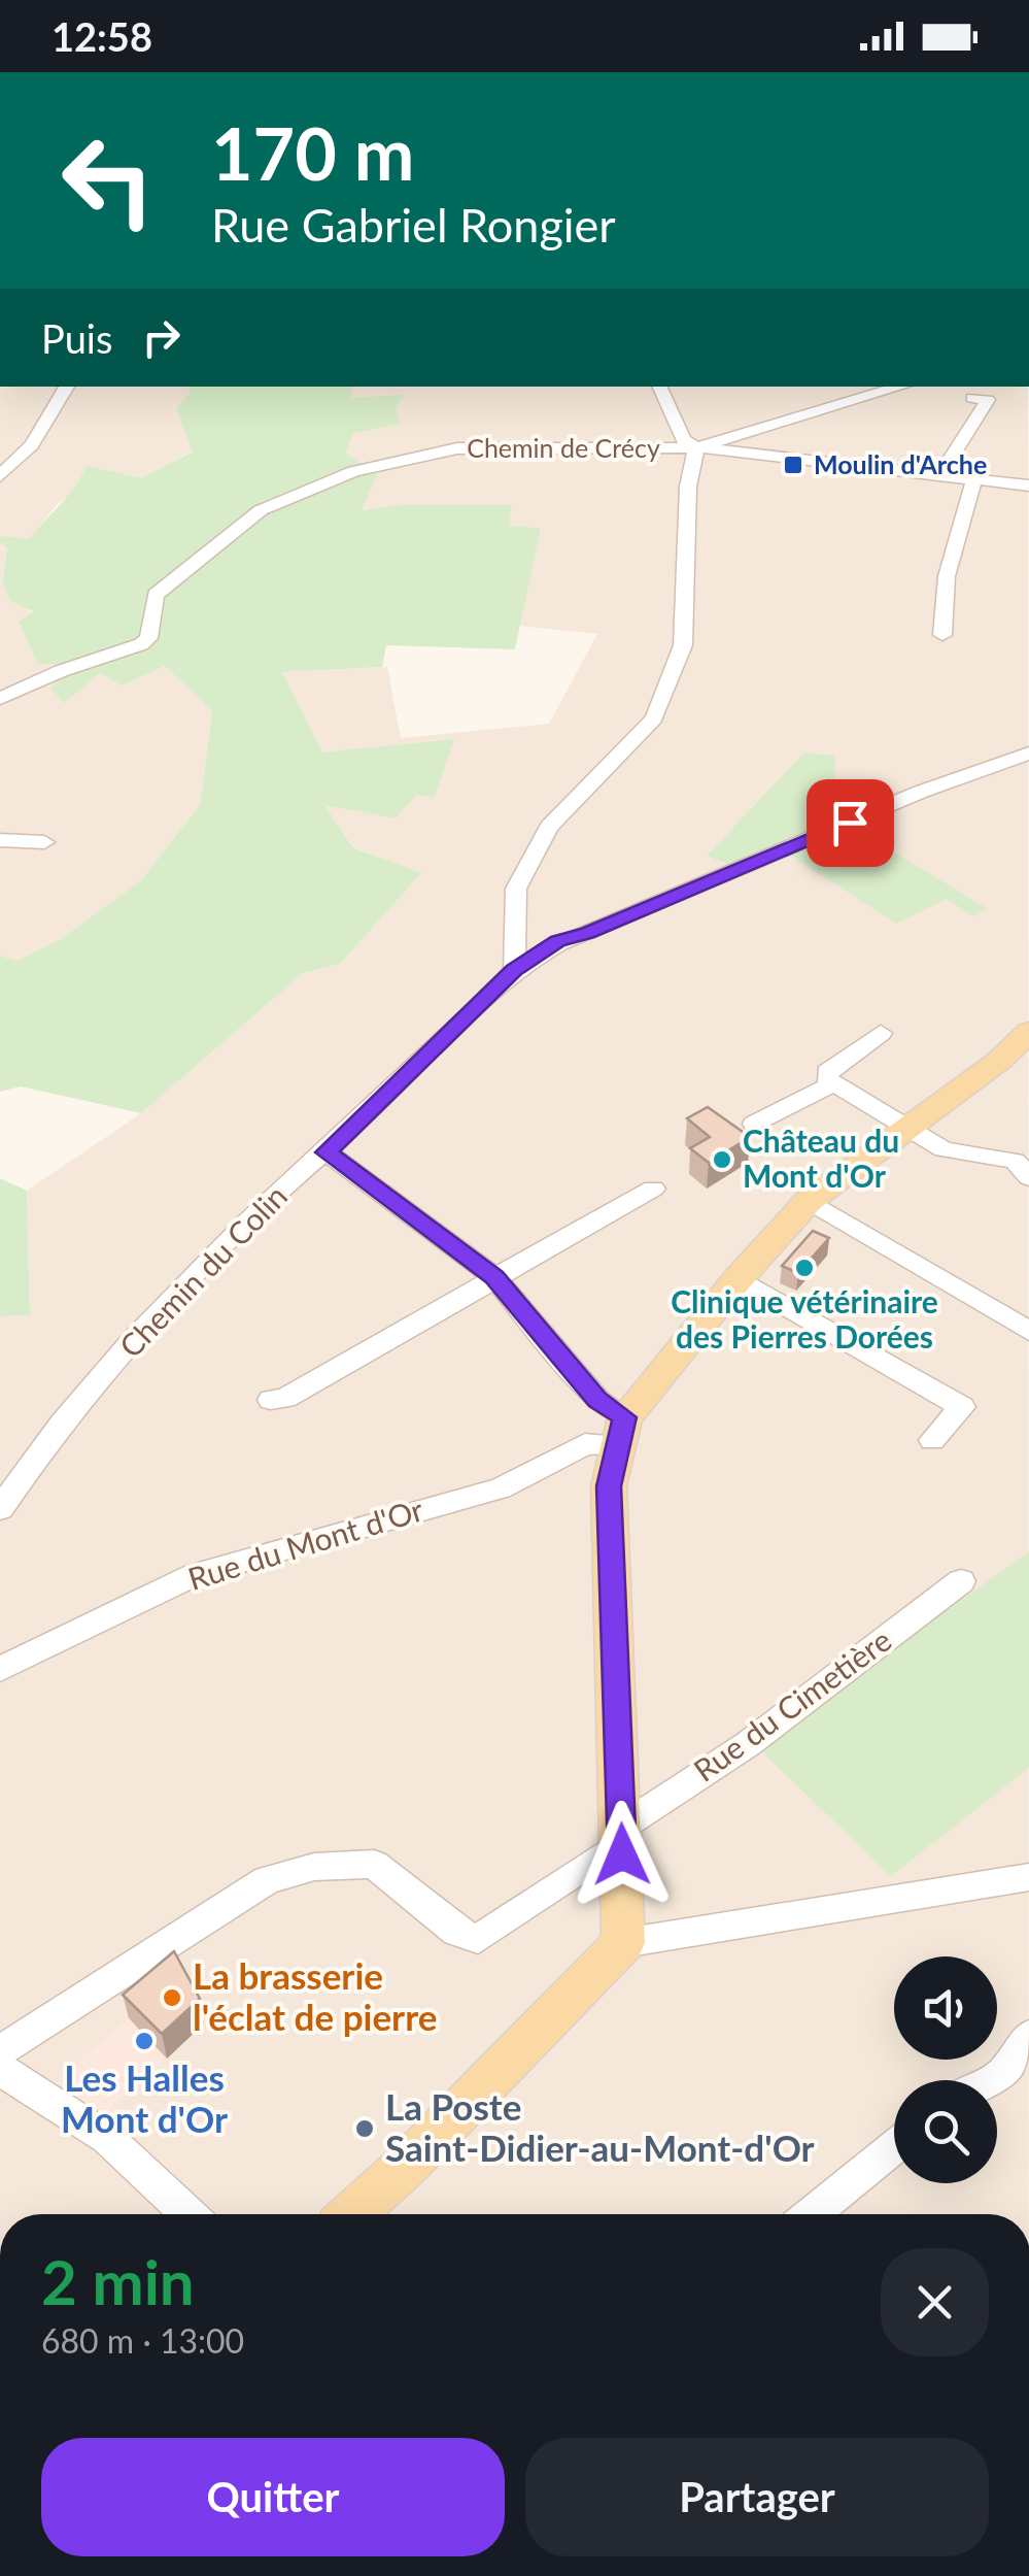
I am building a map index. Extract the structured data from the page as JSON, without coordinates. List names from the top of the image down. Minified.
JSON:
{"streets":{"street":["Chemin de Crécy","Chemin du Colin","Rue du Mont d'Or","Rue du Cimetière"]},"places":{"transit":["Moulin d'Arche"],"other":["Château du Mont d'Or","Clinique vétérinaire des Pierres Dorées","La brasserie l'éclat de pierre","Les Halles Mont d'Or","La Poste Saint-Didier-au-Mont-d'Or"]},"page":{"status":"12:58","turn":["170 m","Rue Gabriel Rongier"],"then":"Puis","heading":["2 min","680 m · 13:00"],"buttons":["Quitter","Partager"]}}
